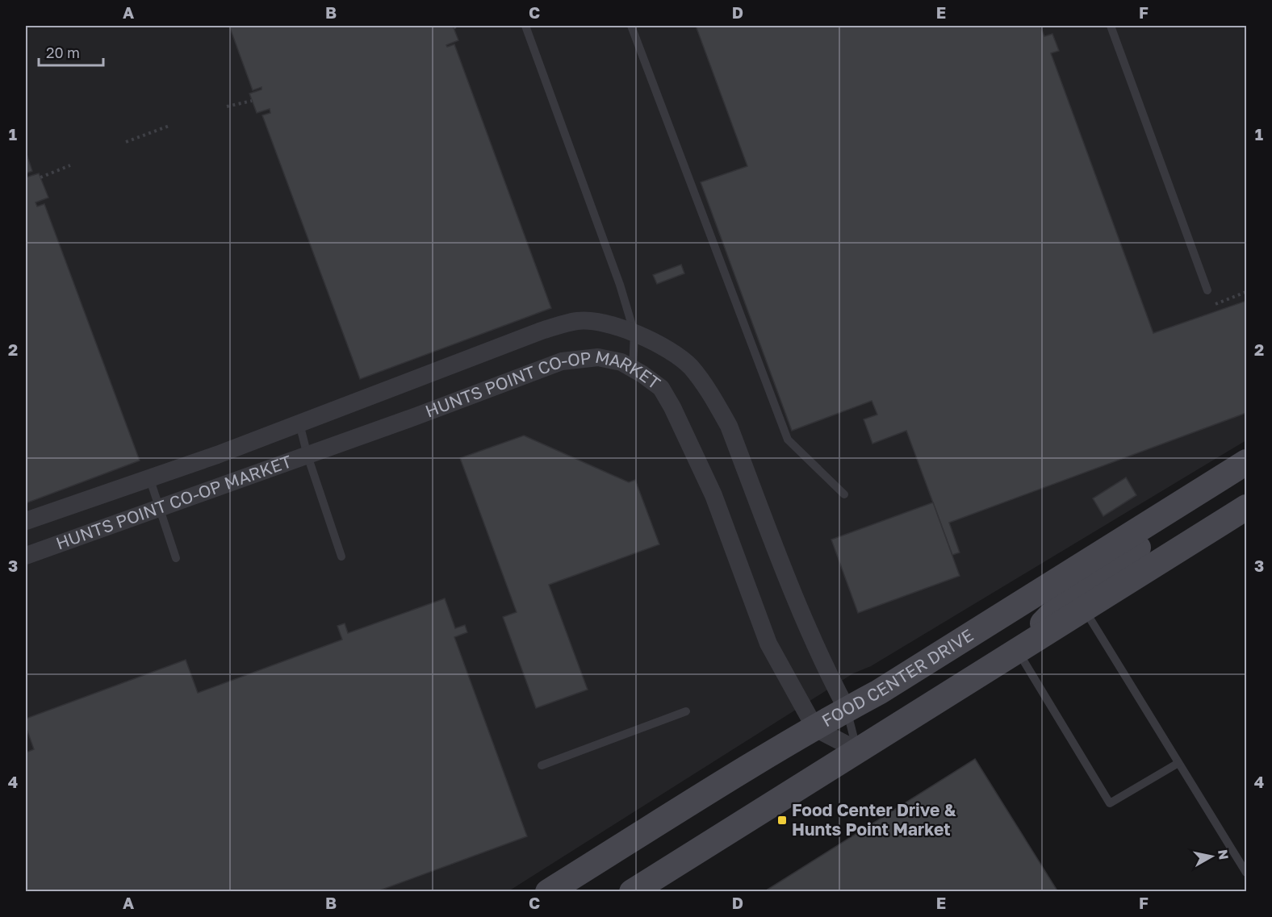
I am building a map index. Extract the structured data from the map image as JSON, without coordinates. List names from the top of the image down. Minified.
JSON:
{"streets":{"main road":["FOOD CENTER DRIVE"],"street":["HUNTS POINT CO-OP MARKET"]},"crossings":[["HUNTS POINT CO-OP MARKET","FOOD CENTER DRIVE"]],"places":{"transit":["Food Center Drive & Hunts Point Market"]},"scale_bar":"20 m","north":"right","grid":{"columns":["A","B","C","D","E","F"],"rows":["1","2","3","4"]}}
